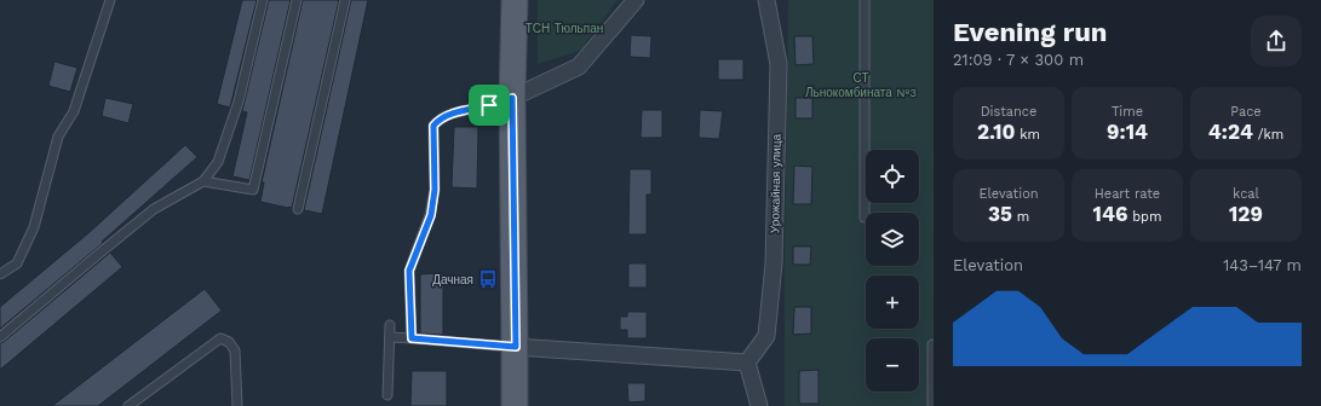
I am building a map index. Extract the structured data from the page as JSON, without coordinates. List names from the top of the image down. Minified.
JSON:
{"streets":{"street":["Урожайная улица"]},"parks":["ТСН Тюльпан","СТ Льнокомбината №3"],"places":{"bus stop":["Дачная"]},"page":{"heading":["Evening run","21:09 · 7 × 300 m"],"stats":[["Distance","2.10 km"],["Time","9:14"],["Pace","4:24 /km"],["Elevation","35 m"],["Heart rate","146 bpm"],["kcal","129"]],"map_buttons":["+","−"],"chart":["Elevation","143–147 m"]}}
